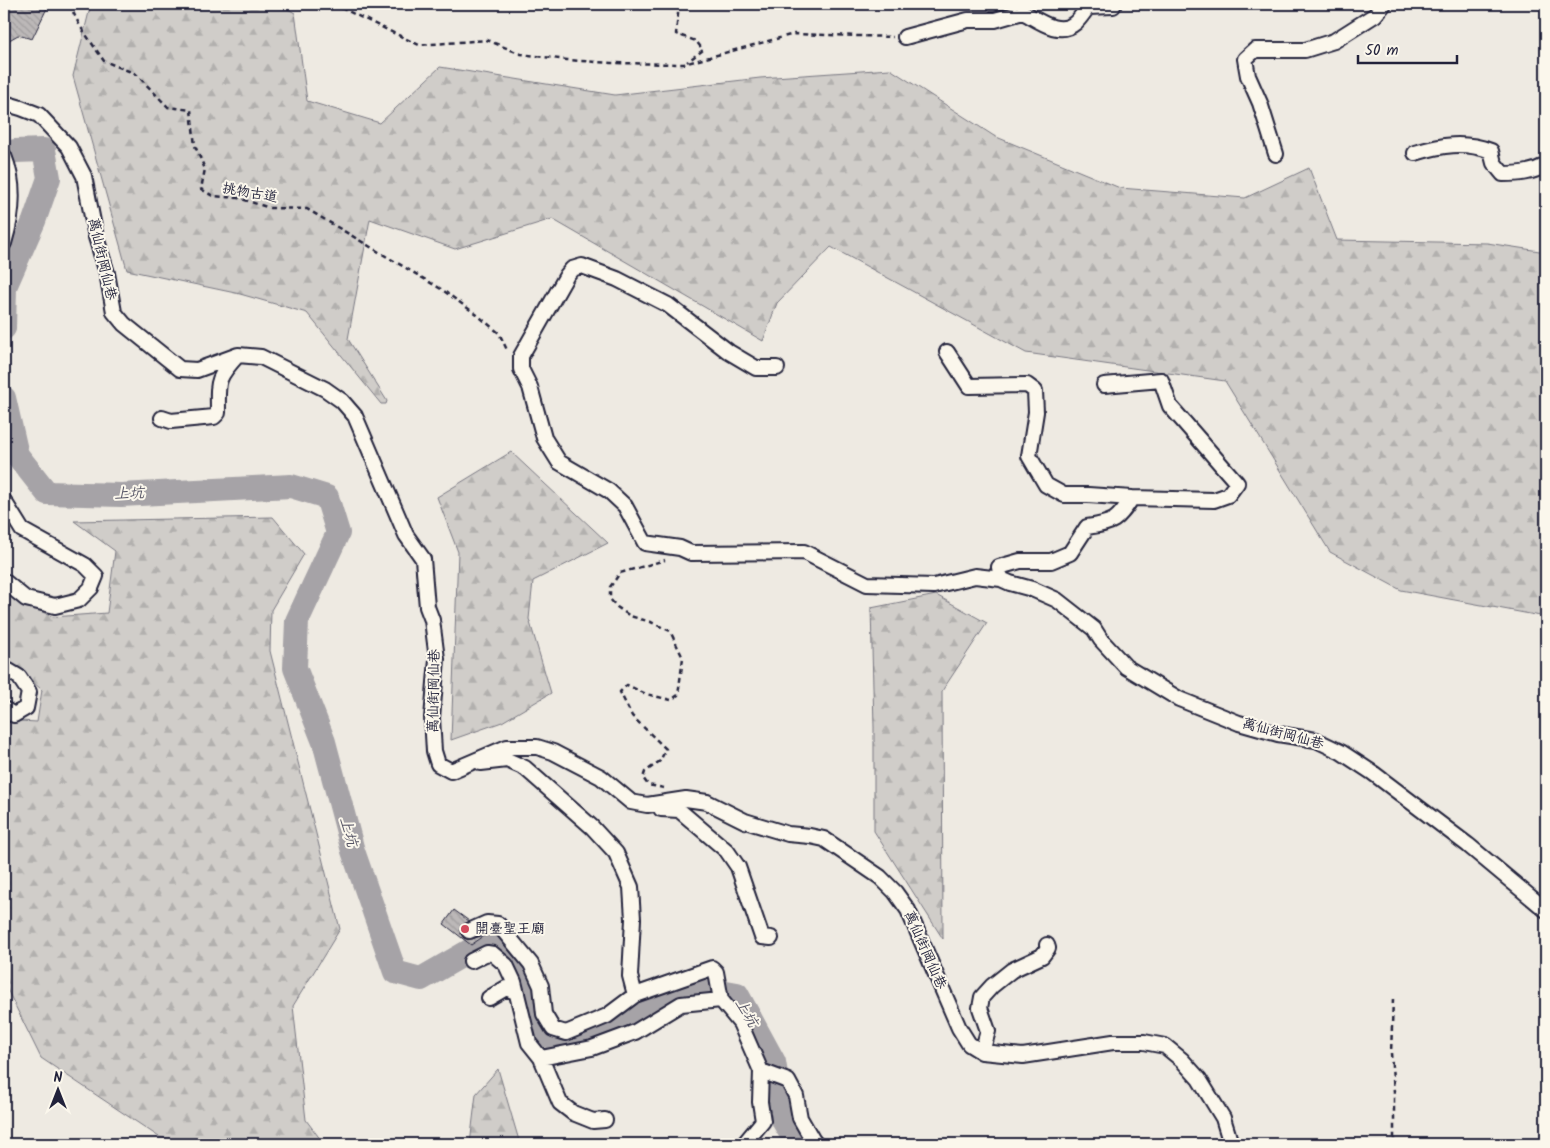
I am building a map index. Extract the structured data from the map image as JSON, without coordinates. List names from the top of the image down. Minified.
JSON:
{"streets":{"street":["萬仙街岡仙巷"],"path":["挑物古道"]},"crossings":[["挑物古道","萬仙街岡仙巷"]],"water":["上坑"],"places":["開臺聖王廟"],"scale_bar":"50 m","north":"top"}
